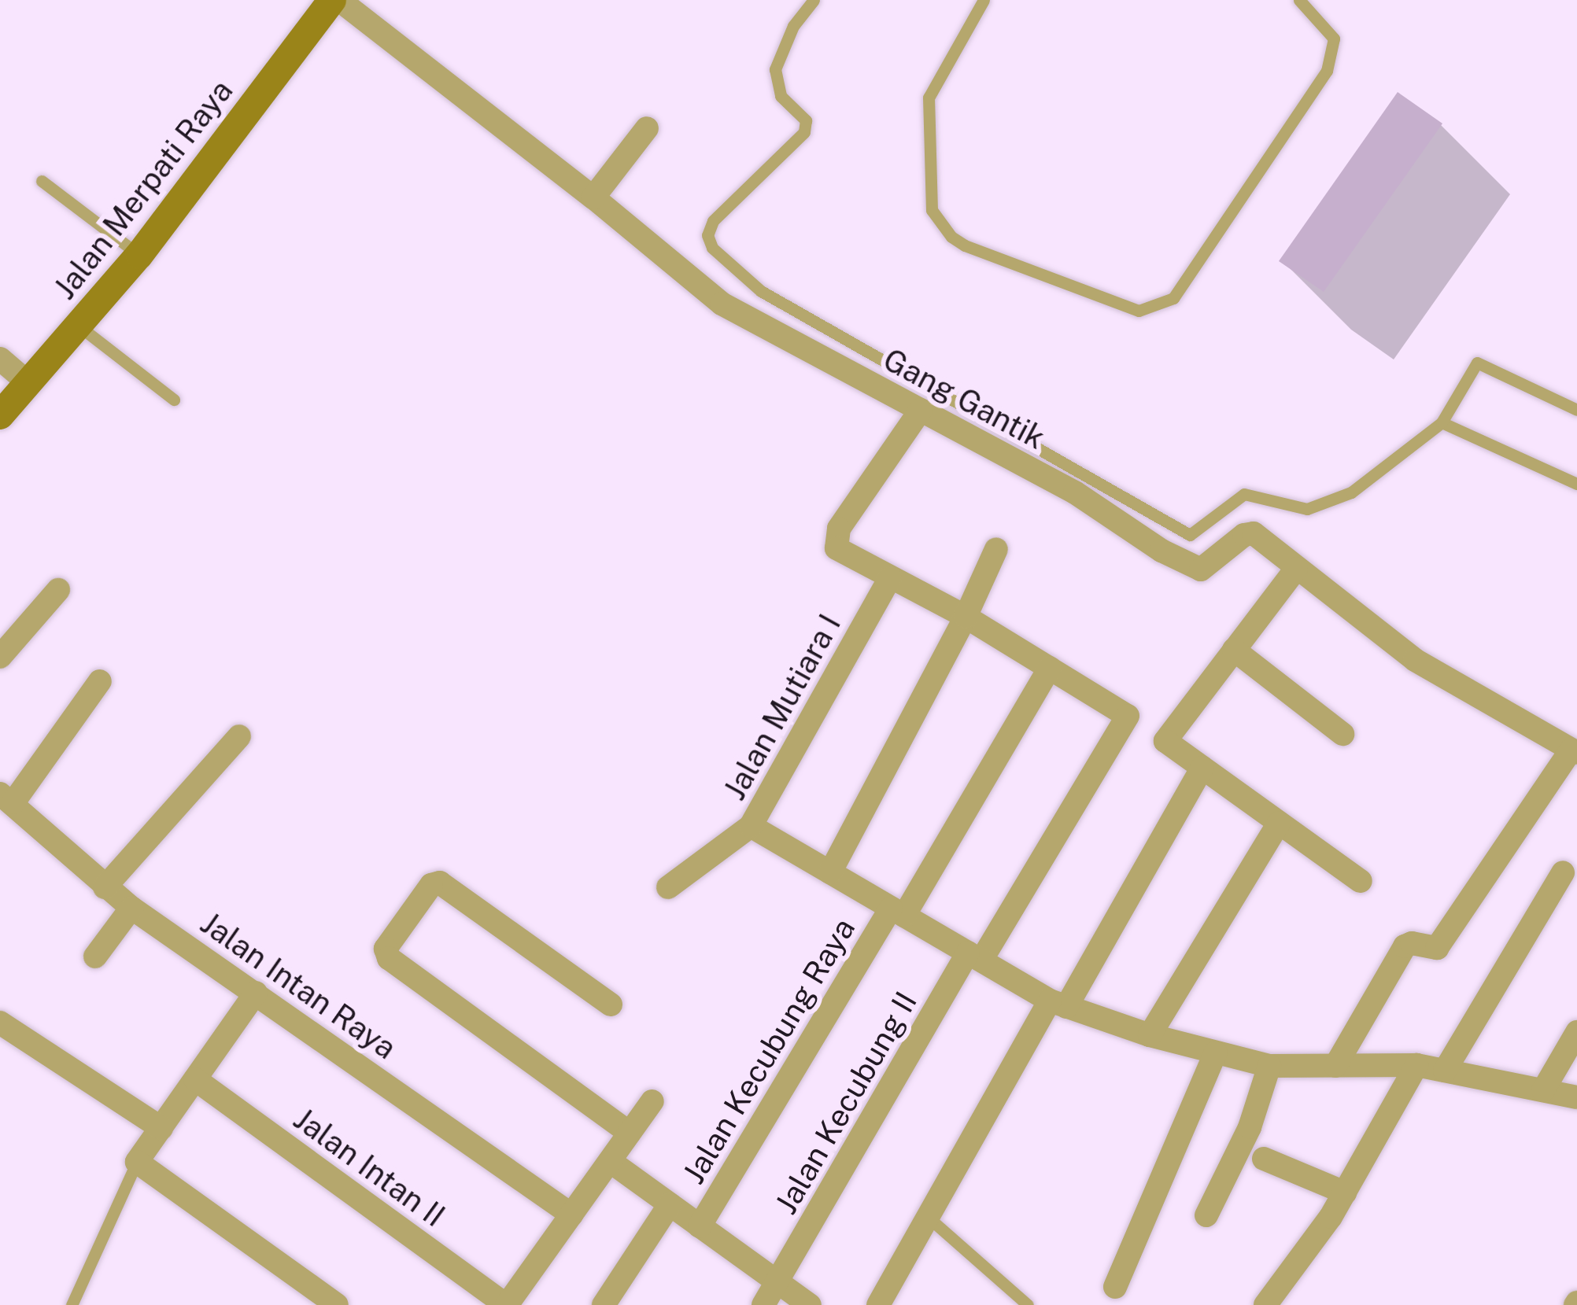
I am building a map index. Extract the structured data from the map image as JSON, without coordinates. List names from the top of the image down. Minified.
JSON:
{"streets":{"main road":["Jalan Merpati Raya"],"street":["Gang Gantik","Jalan Mutiara I","Jalan Intan Raya","Jalan Kecubung Raya","Jalan Kecubung II","Jalan Intan II"]},"crossings":[["Jalan Merpati Raya","Gang Gantik"],["Jalan Kecubung Raya","Jalan Kecubung II"]]}
